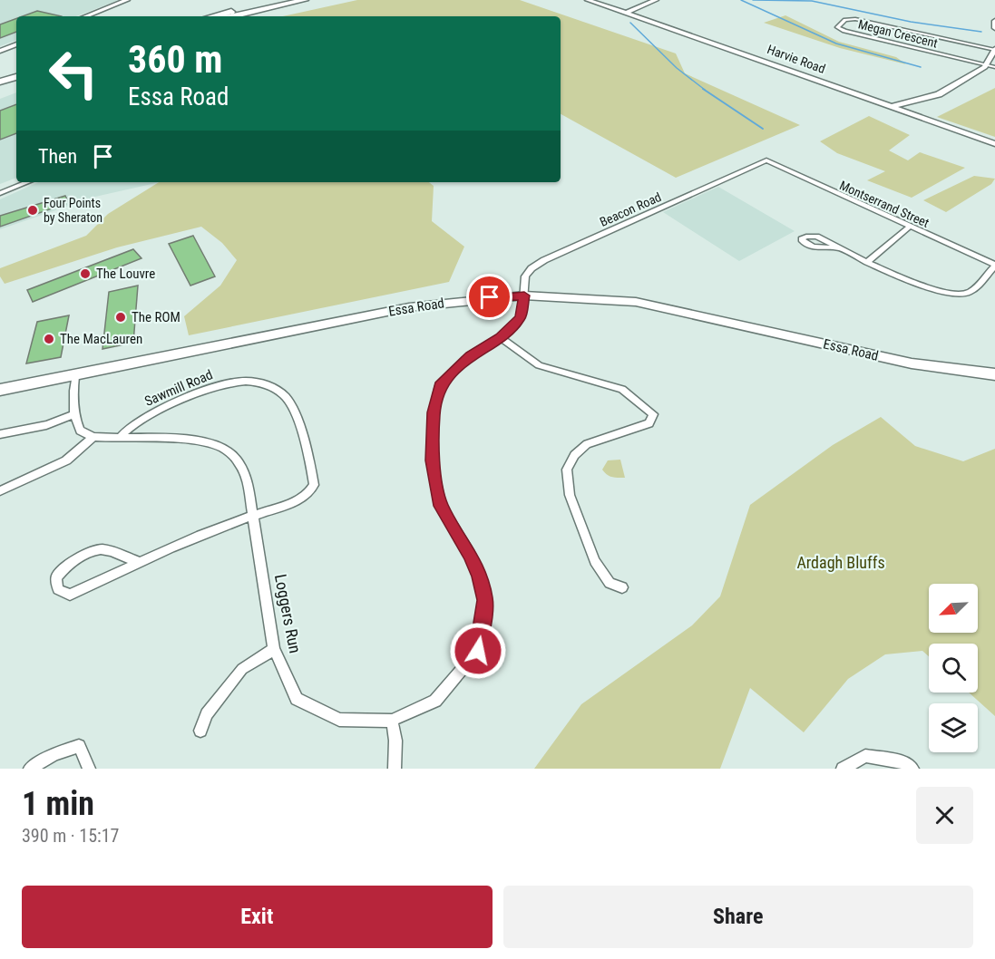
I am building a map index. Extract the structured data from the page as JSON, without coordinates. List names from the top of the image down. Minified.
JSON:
{"streets":{"main road":["Essa Road"],"street":["Megan Crescent","Harvie Road","Montserrand Street","Beacon Road","Sawmill Road","Loggers Run"]},"crossings":[["Montserrand Street","Beacon Road"],["Beacon Road","Essa Road"],["Beacon Road","Loggers Run"],["Essa Road","Loggers Run"],["Sawmill Road","Loggers Run"]],"parks":["Ardagh Bluffs"],"places":["Four Points by Sheraton","The Louvre","The ROM","The MacLauren"],"north":"bottom left","page":{"turn":["360 m","Essa Road"],"then":"Then","heading":["1 min","390 m · 15:17"],"buttons":["Exit","Share"]}}
